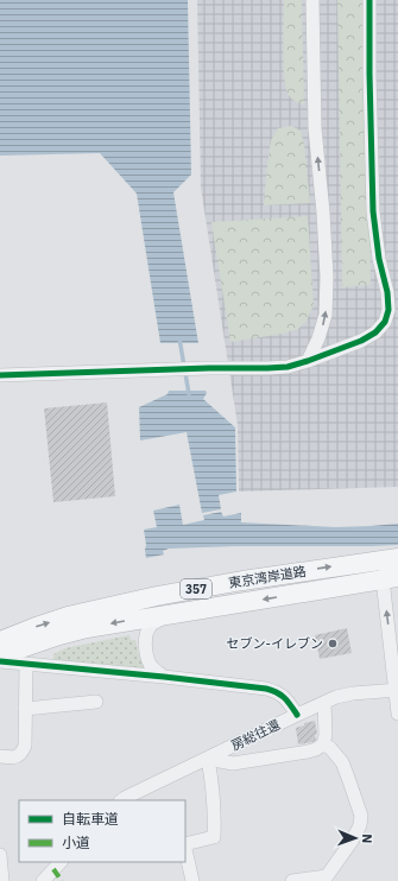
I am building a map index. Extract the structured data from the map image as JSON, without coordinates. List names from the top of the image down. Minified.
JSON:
{"streets":{"highway":["東京湾岸道路","357"],"street":["房総往還"]},"places":["セブン-イレブン"],"legend":["自転車道","小道"],"north":"right"}
